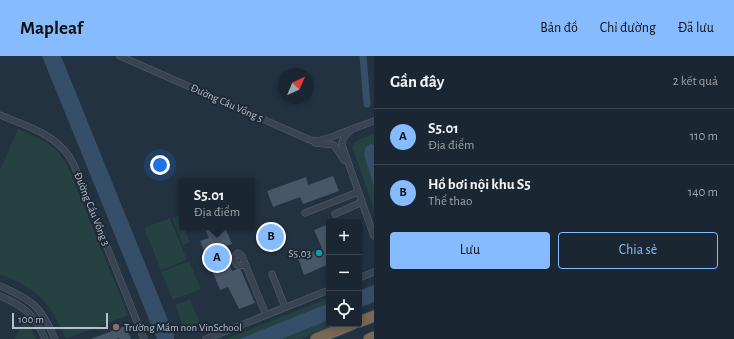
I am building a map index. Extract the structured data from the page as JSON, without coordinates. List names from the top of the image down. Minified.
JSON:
{"streets":{"street":["Đường Cầu Vồng 5","Đường Cầu Vồng 3"]},"places":["S5.03","Trường Mầm non VinSchool"],"scale_bar":"100 m","north":"top right","page":{"header":"Mapleaf","nav":["Bản đồ","Chỉ đường","Đã lưu"],"heading":["Gần đây","2 kết quả"],"list":[{"mark":"A","name":"S5.01","note":"Địa điểm","value":"110 m"},{"mark":"B","name":"Hồ bơi nội khu S5","note":"Thể thao","value":"140 m"}],"popup":["S5.01","Địa điểm"],"map_buttons":["+","−"],"buttons":["Lưu","Chia sẻ"],"pins":["B","A"],"scale":"100 m"}}
